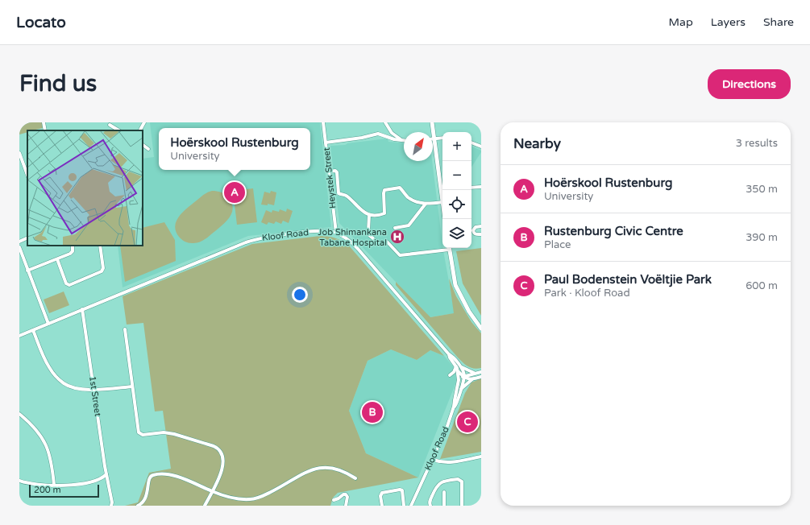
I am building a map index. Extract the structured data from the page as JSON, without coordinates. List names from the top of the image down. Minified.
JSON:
{"streets":{"street":["Heystek Street","Kloof Road","1st Street"]},"crossings":[["Heystek Street","Kloof Road"],["Kloof Road","1st Street"]],"places":{"hospital":["Job Shimankana Tabane Hospital"]},"scale_bar":"200 m","north":"top right","page":{"header":"Locato","nav":["Map","Layers","Share"],"buttons":"Directions","title":"Find us","heading":["Nearby","3 results"],"popup":["Hoërskool Rustenburg","University"],"map_buttons":["+","−"],"list":[{"mark":"A","name":"Hoërskool Rustenburg","note":"University","value":"350 m"},{"mark":"B","name":"Rustenburg Civic Centre","note":"Place","value":"390 m"},{"mark":"C","name":"Paul Bodenstein Voëltjie Park","note":"Park · Kloof Road","value":"600 m"}],"pins":["A","B","C"],"scale":"200 m"}}
